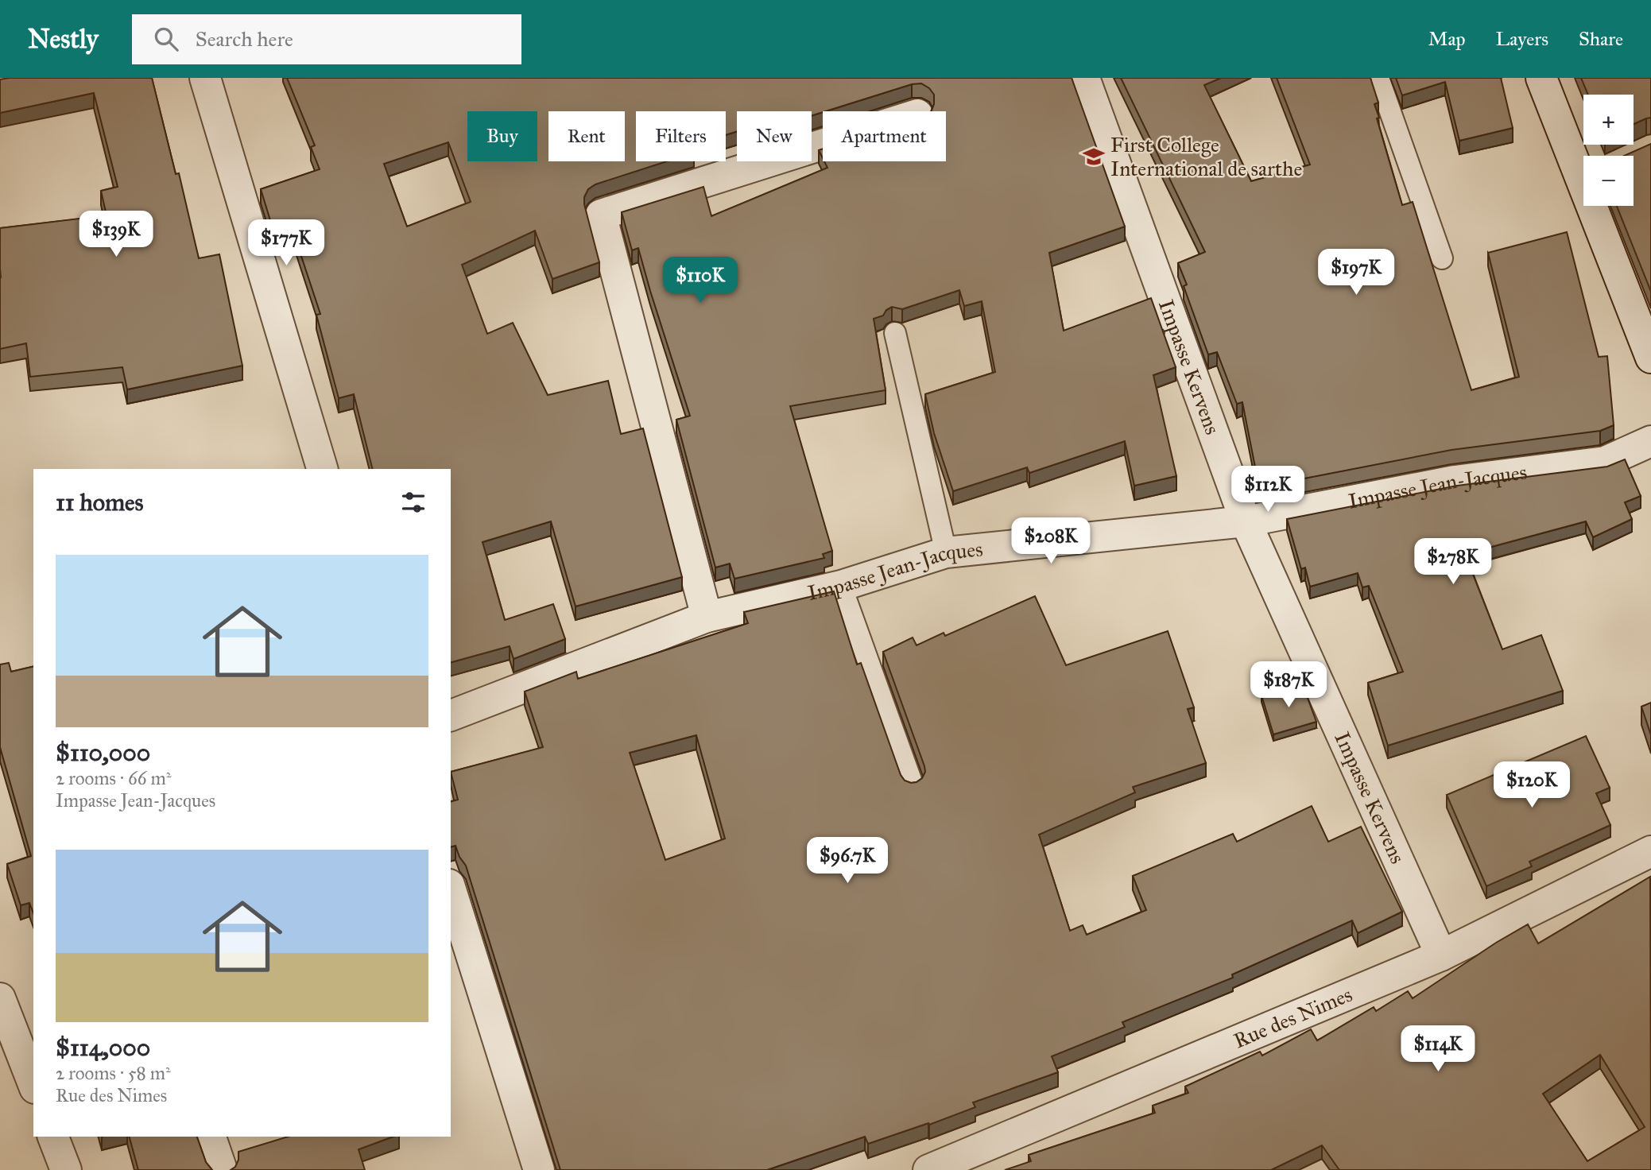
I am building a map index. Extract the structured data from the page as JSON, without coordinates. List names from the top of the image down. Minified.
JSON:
{"streets":{"street":["Impasse Kervens","Impasse Jean-Jacques","Rue des Nimes"]},"crossings":[["Impasse Kervens","Impasse Jean-Jacques"],["Impasse Kervens","Rue des Nimes"]],"places":{"school or university":["First College International de sarthe"]},"page":{"header":"Nestly","search":"Search here","nav":["Map","Layers","Share"],"map_buttons":["+","−"],"chip":["Buy","Rent","Filters","New","Apartment"],"price":["$139K","$177K","$197K","$110K","$112K","$208K","$278K","$187K","$120K","$96.7K","$114K"],"heading":"11 homes","list":[{"name":"$110,000","note":"2 rooms · 66 m² · Impasse Jean-Jacques"},{"name":"$114,000","note":"2 rooms · 58 m² · Rue des Nimes"}]}}
